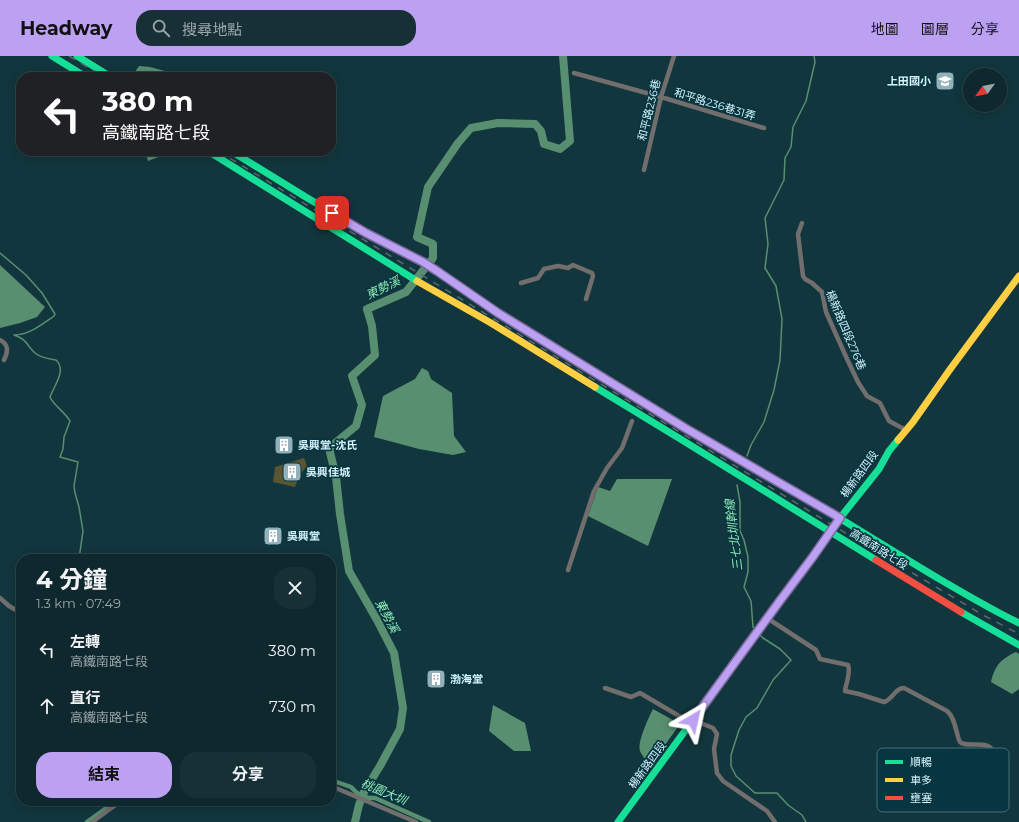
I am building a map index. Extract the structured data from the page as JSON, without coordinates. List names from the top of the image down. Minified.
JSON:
{"streets":{"main road":["楊新路四段","高鐵南路七段"],"street":["和平路236巷31弄","和平路236巷","楊新路四段276巷"]},"crossings":[["和平路236巷31弄","和平路236巷"],["楊新路四段276巷","楊新路四段"],["楊新路四段","高鐵南路七段"]],"water":["東勢溪","三七北圳幹線","桃園大圳"],"places":{"school or university":["上田國小"],"building":["吳興堂-沈氏","吳興佳城","吳興堂","渤海堂"]},"legend":["順暢","車多","壅塞"],"north":"bottom left","page":{"header":"Headway","search":"搜尋地點","nav":["地圖","圖層","分享"],"turn":["380 m","高鐵南路七段"],"heading":["4 分鐘","1.3 km · 07:49"],"list":[{"name":"左轉","note":"高鐵南路七段","value":"380 m"},{"name":"直行","note":"高鐵南路七段","value":"730 m"}],"buttons":["結束","分享"]}}
